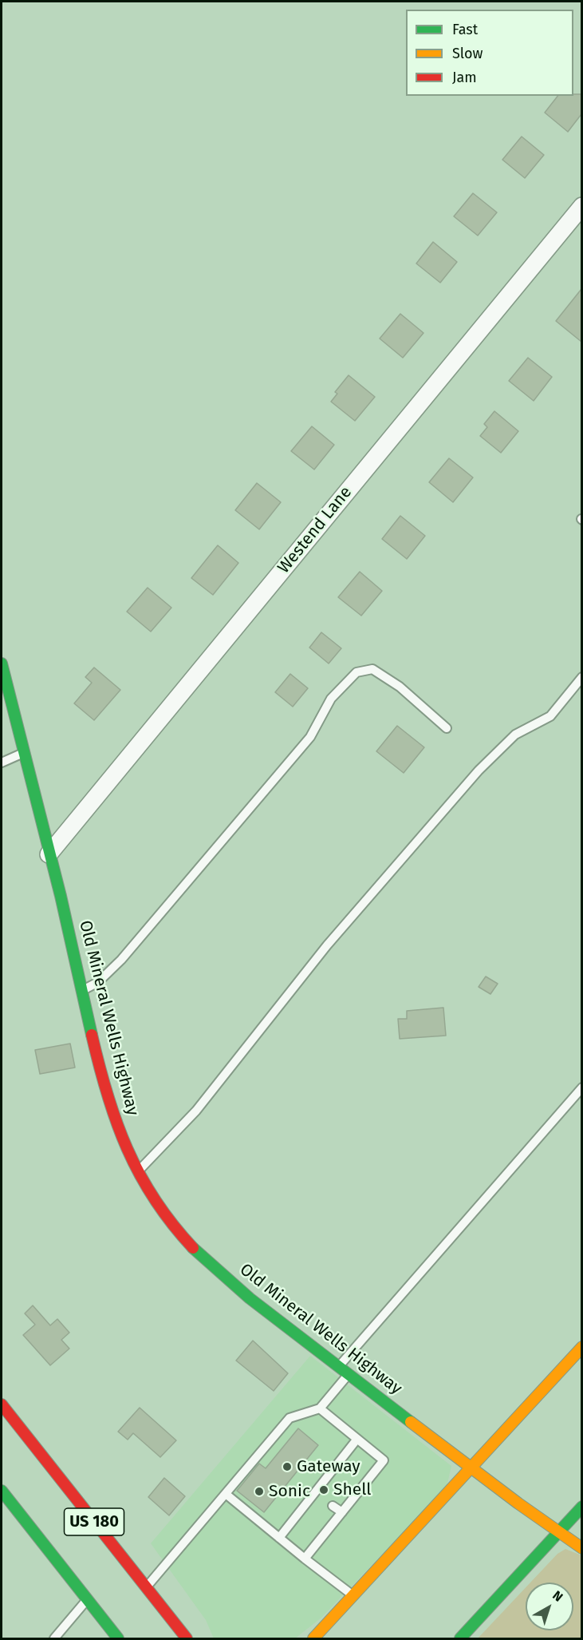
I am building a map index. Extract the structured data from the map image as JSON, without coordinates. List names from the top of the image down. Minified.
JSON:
{"streets":{"street":["Westend Lane","Old Mineral Wells Highway","US 180"]},"crossings":[["Westend Lane","Old Mineral Wells Highway"]],"places":["Gateway","Shell","Sonic"],"legend":["Fast","Slow","Jam"],"north":"top right"}
